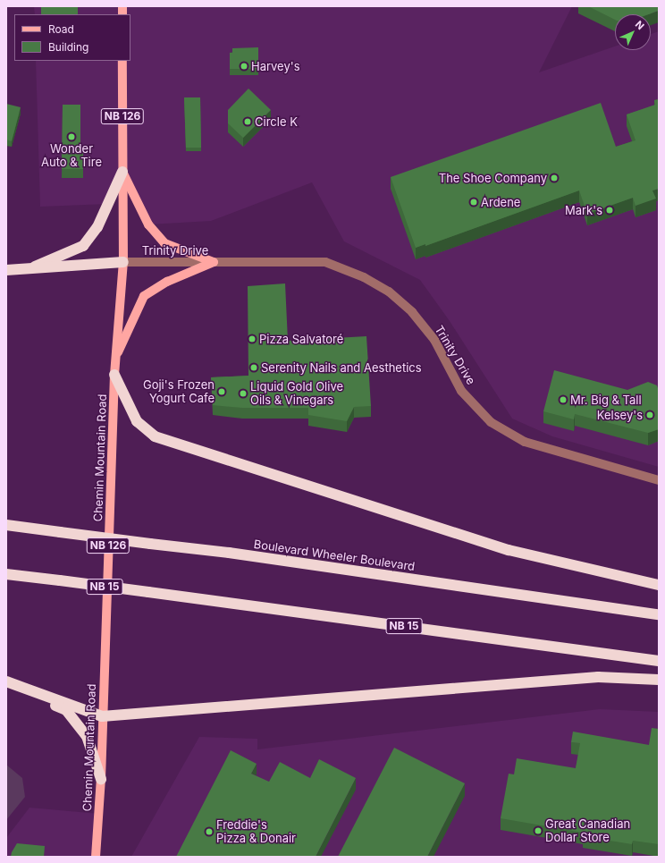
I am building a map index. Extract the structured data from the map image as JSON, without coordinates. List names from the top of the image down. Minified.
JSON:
{"streets":{"highway":["Boulevard Wheeler Boulevard","NB 15"],"main road":["NB 126","Chemin Mountain Road"],"street":["Trinity Drive"]},"crossings":[["Trinity Drive","Chemin Mountain Road"]],"places":["Harvey's","Circle K","Wonder Auto & Tire","The Shoe Company","Ardene","Mark's","Pizza Salvatoré","Serenity Nails and Aesthetics","Goji's Frozen Yogurt Cafe","Liquid Gold Olive Oils & Vinegars","Mr. Big & Tall","Kelsey's","Great Canadian Dollar Store","Freddie's Pizza & Donair"],"legend":["Road","Building"],"north":"top right"}
